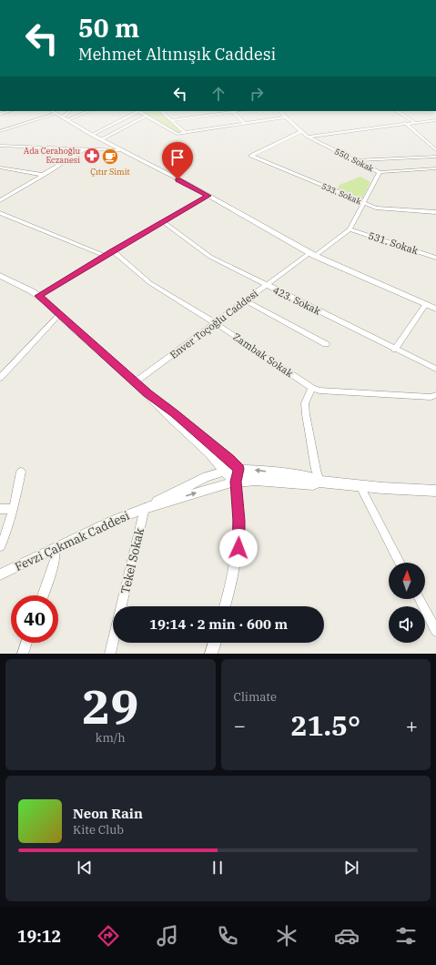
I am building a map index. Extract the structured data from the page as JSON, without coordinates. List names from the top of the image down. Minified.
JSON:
{"streets":{"main road":["Fevzi Çakmak Caddesi"],"street":["550. Sokak","533. Sokak","531. Sokak","423. Sokak","Enver Toçoğlu Caddesi","Zambak Sokak","Tekel Sokak"]},"crossings":[["550. Sokak","533. Sokak"],["550. Sokak","531. Sokak"],["550. Sokak","Enver Toçoğlu Caddesi"],["423. Sokak","Enver Toçoğlu Caddesi"],["Enver Toçoğlu Caddesi","Zambak Sokak"],["Fevzi Çakmak Caddesi","Tekel Sokak"]],"places":{"pharmacy":["Ada Cerahoğlu Eczanesi"],"cafe":["Çıtır Simit"]},"north":"top","page":{"turn":["50 m","Mehmet Altınışık Caddesi"],"limit":"40","trip":"19:14 · 2 min · 600 m","tile":[["29","km/h"],"Climate"],"heat":["−","21.5°","+"],"song":["Neon Rain","Kite Club"],"tabs":"19:12"}}
